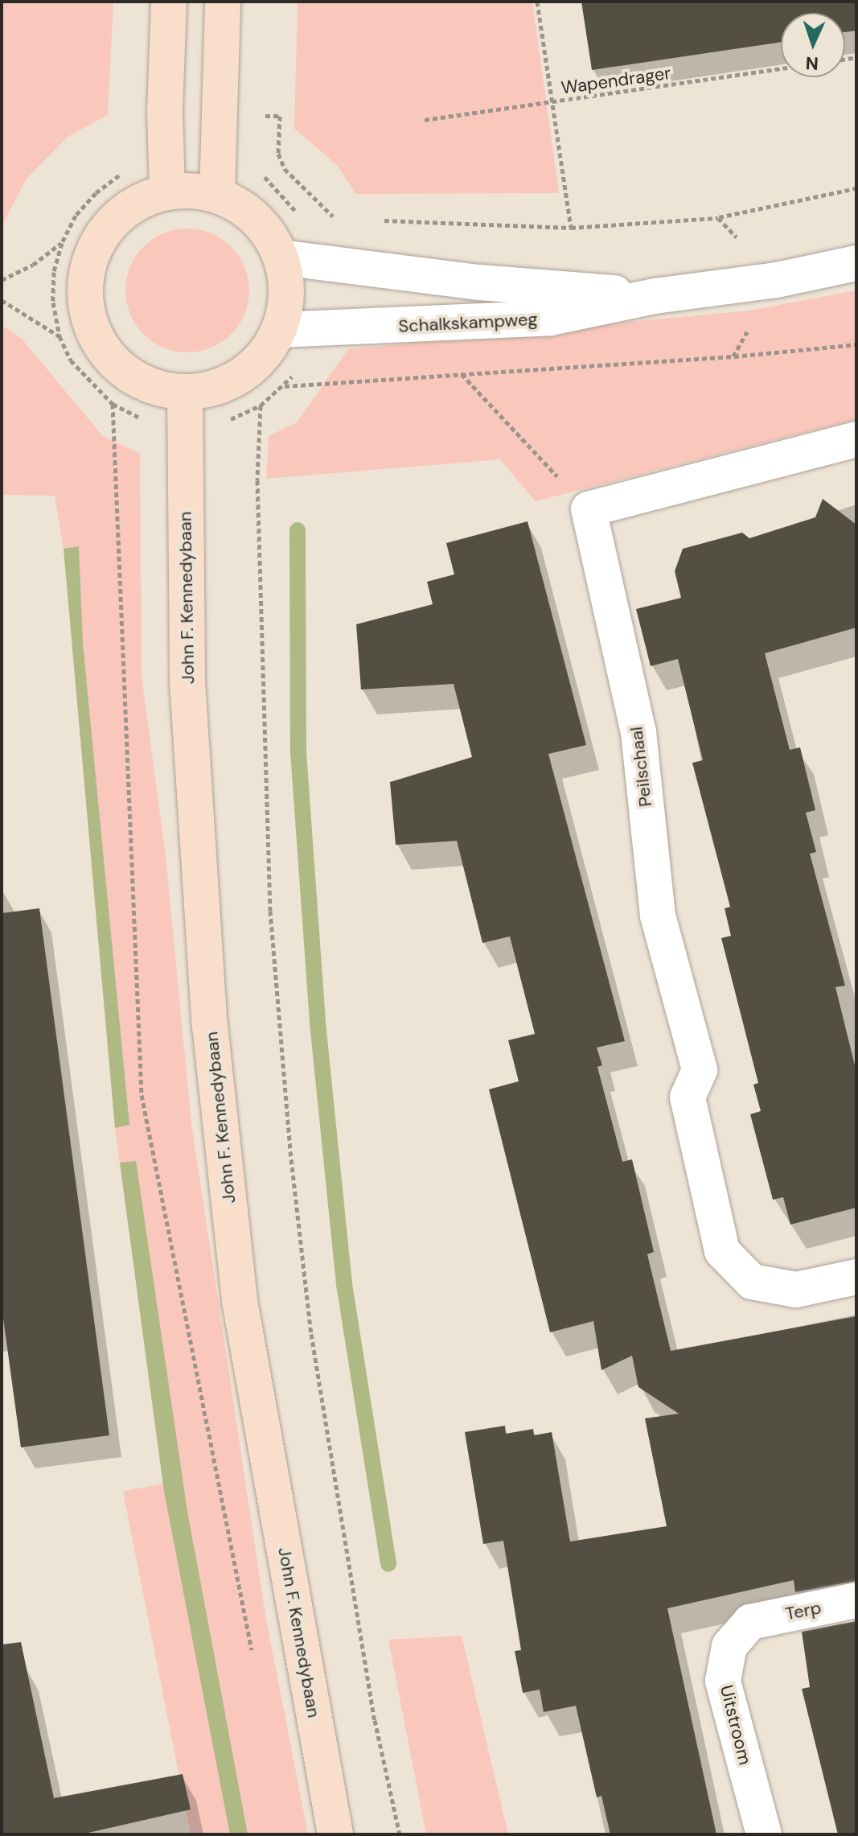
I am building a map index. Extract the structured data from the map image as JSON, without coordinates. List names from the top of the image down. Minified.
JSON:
{"streets":{"main road":["John F. Kennedybaan"],"street":["Schalkskampweg","Peilschaal","Terp","Uitstroom"],"path":["Wapendrager"]},"crossings":[["Schalkskampweg","John F. Kennedybaan"],["Terp","Uitstroom"]],"north":"bottom"}
